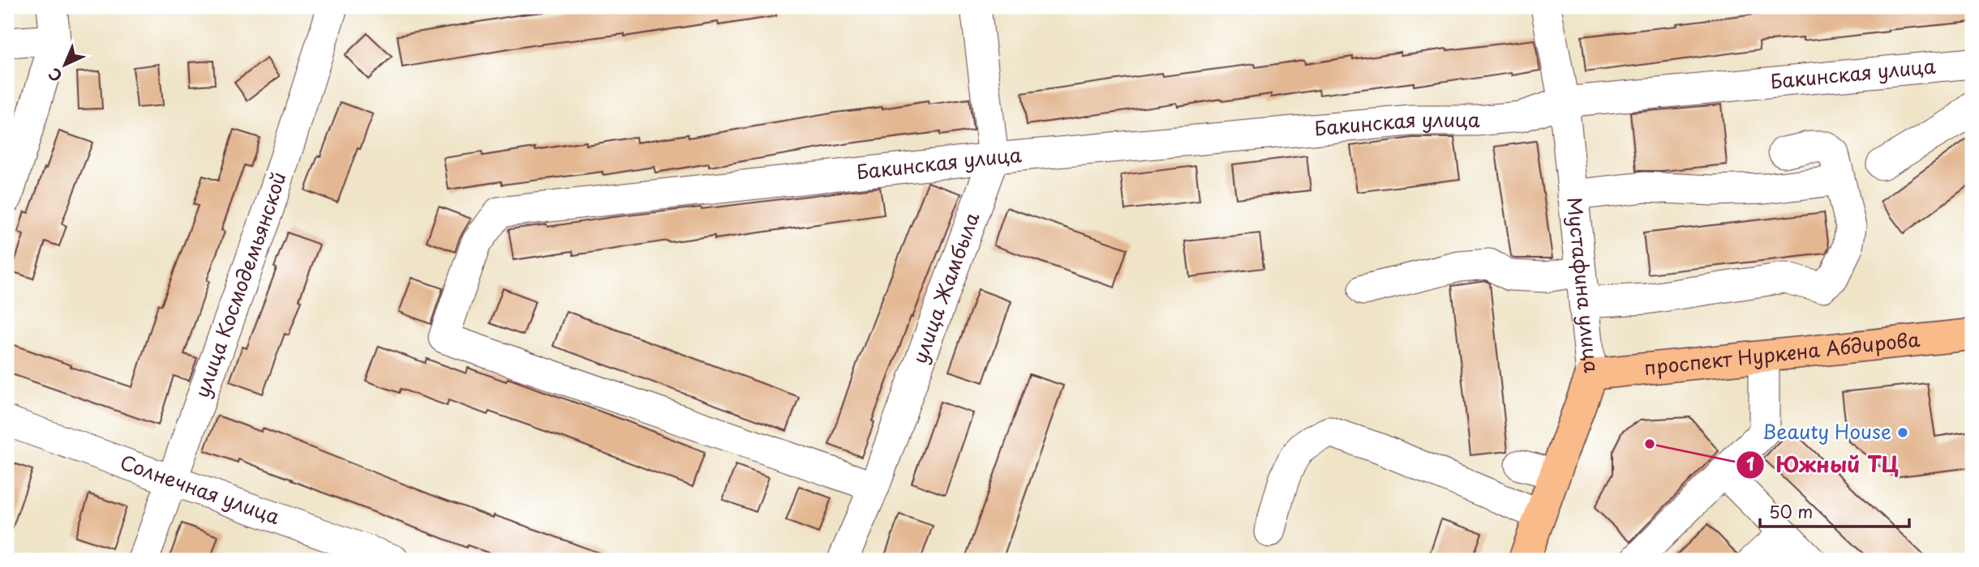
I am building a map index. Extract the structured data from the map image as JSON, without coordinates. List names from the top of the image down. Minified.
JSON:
{"streets":{"main road":["Мустафина улица","проспект Нуркена Абдирова"],"street":["Бакинская улица","улица Космодемьянской","улица Жамбыла","Солнечная улица"]},"crossings":[["Бакинская улица","Мустафина улица"],["Бакинская улица","улица Жамбыла"],["улица Космодемьянской","Солнечная улица"],["Мустафина улица","проспект Нуркена Абдирова"]],"places":["Beauty House","Южный ТЦ"],"scale_bar":"50 m","north":"bottom left"}
